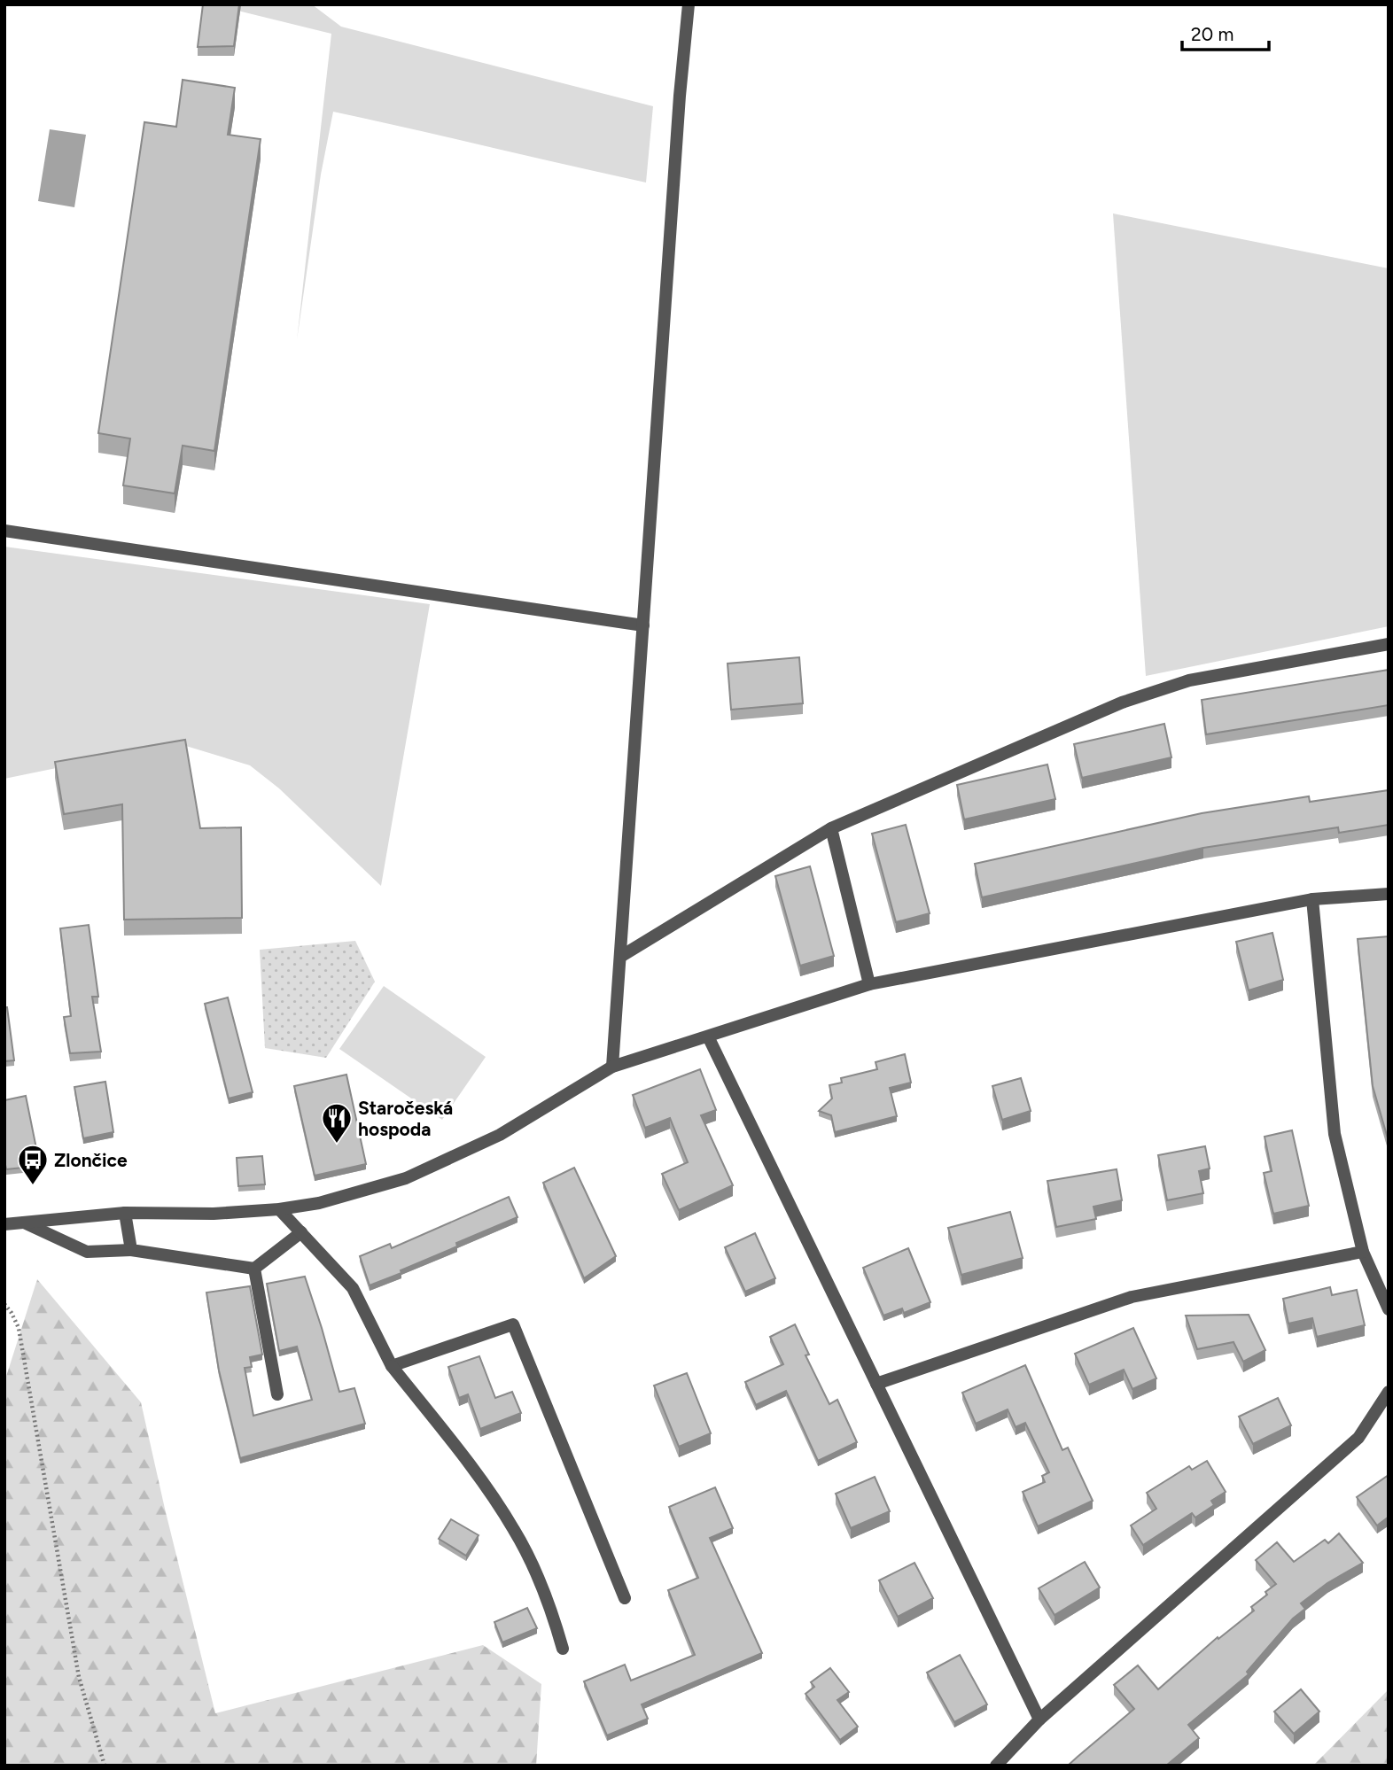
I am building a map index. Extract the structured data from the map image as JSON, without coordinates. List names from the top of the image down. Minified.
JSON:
{"places":{"restaurant":["Staročeská hospoda"],"bus stop":["Zlončice"]},"scale_bar":"20 m"}
